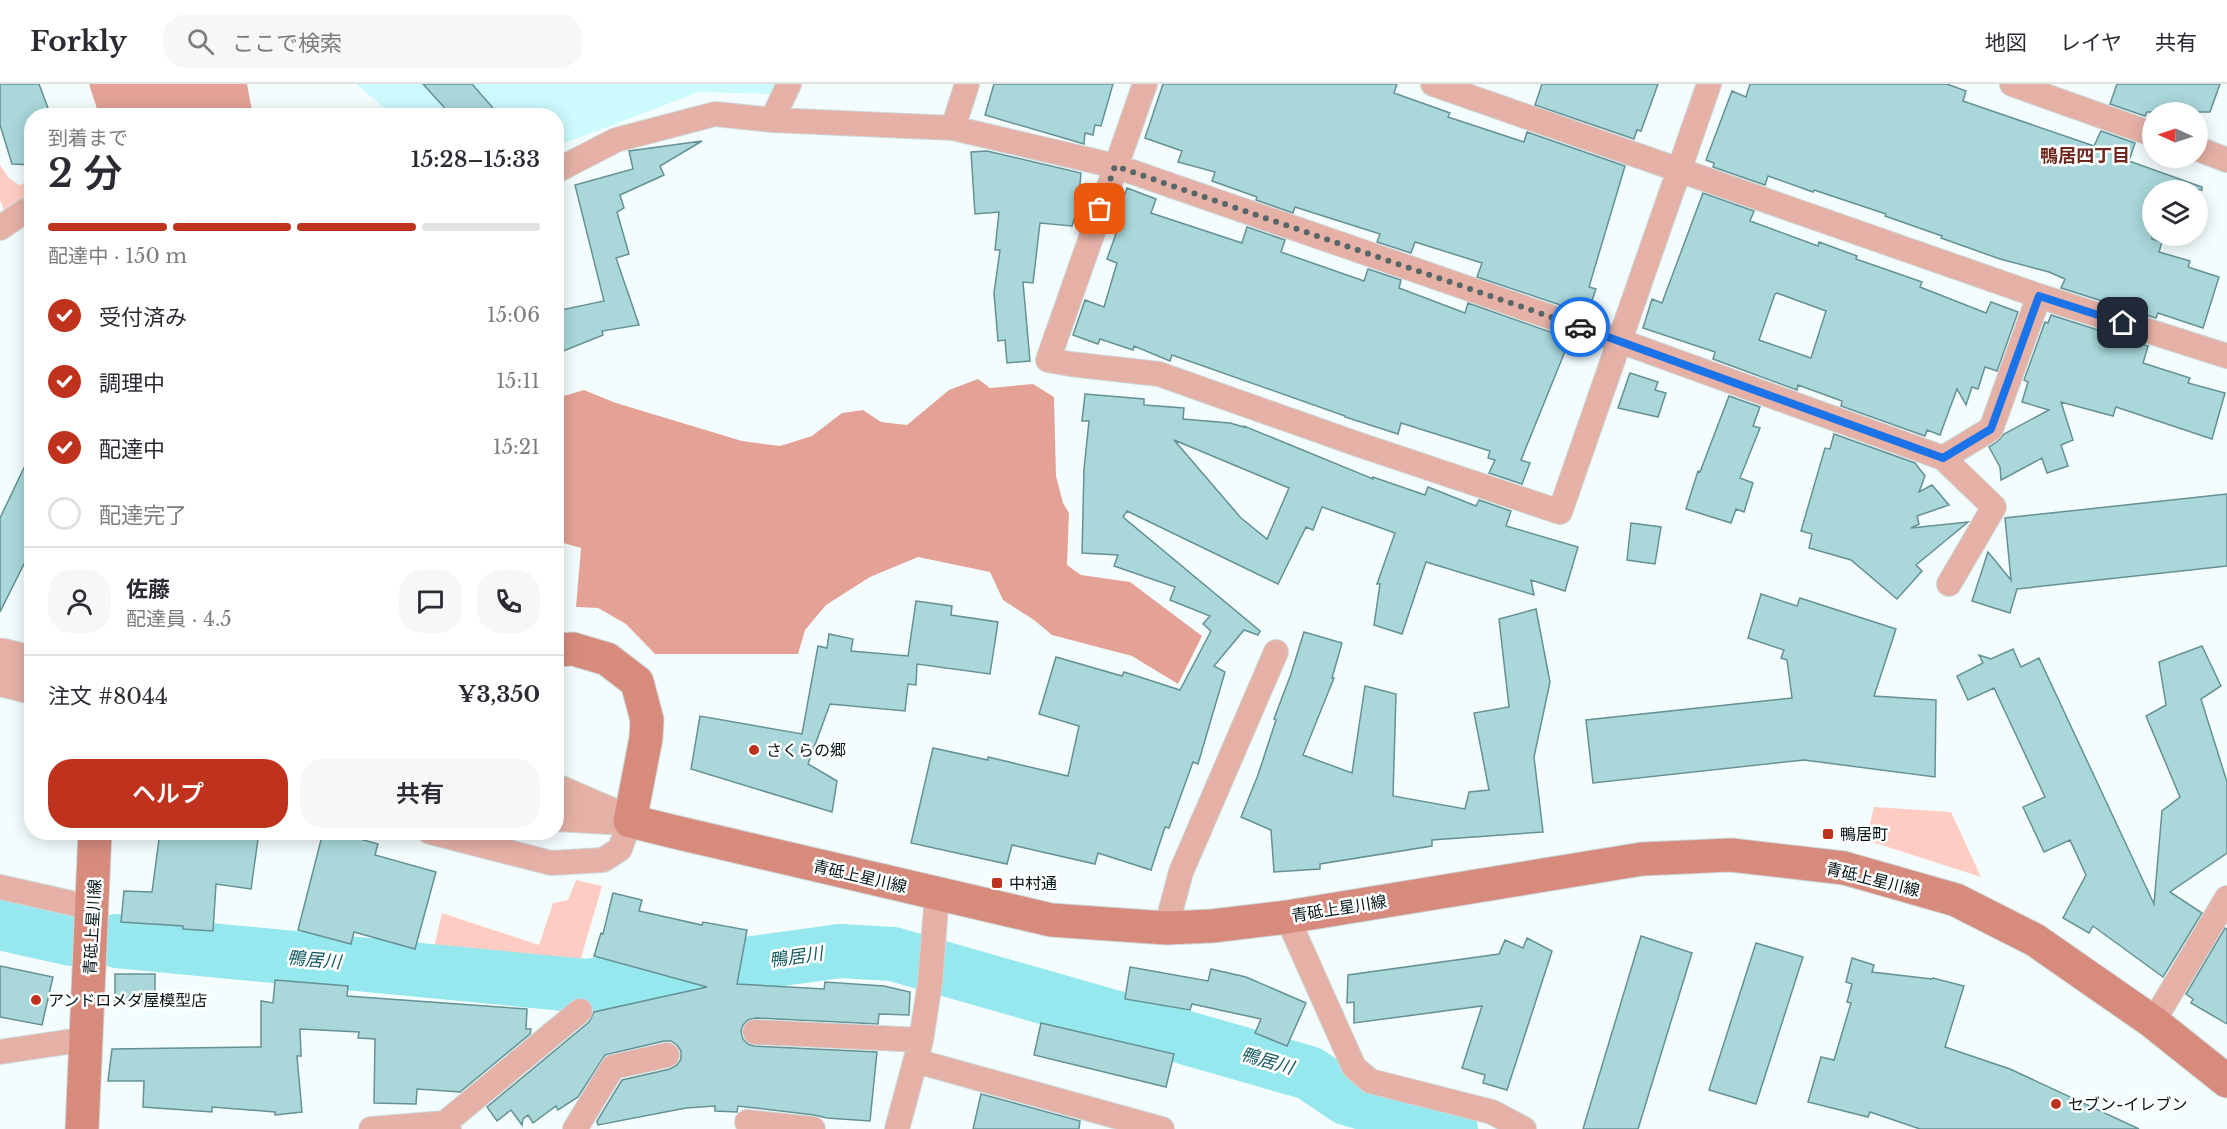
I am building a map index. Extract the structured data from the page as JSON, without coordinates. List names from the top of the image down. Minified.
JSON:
{"streets":{"main road":["青砥上星川線"]},"districts":["鴨居四丁目"],"water":["鴨居川"],"places":{"other":["さくらの郷","アンドロメダ屋模型店","セブン-イレブン"],"transit":["鴨居町","中村通"]},"north":"left","page":{"header":"Forkly","search":"ここで検索","nav":["地図","レイヤ","共有"],"heading":["2 分","到着まで","15:28–15:33"],"panel":["佐藤","配達員 · 4.5","注文 #8044","¥3,350"],"bar":"配達中 · 150 m","list":[["受付済み","15:06"],["調理中","15:11"],["配達中","15:21"],"配達完了"],"buttons":["ヘルプ","共有"]}}
